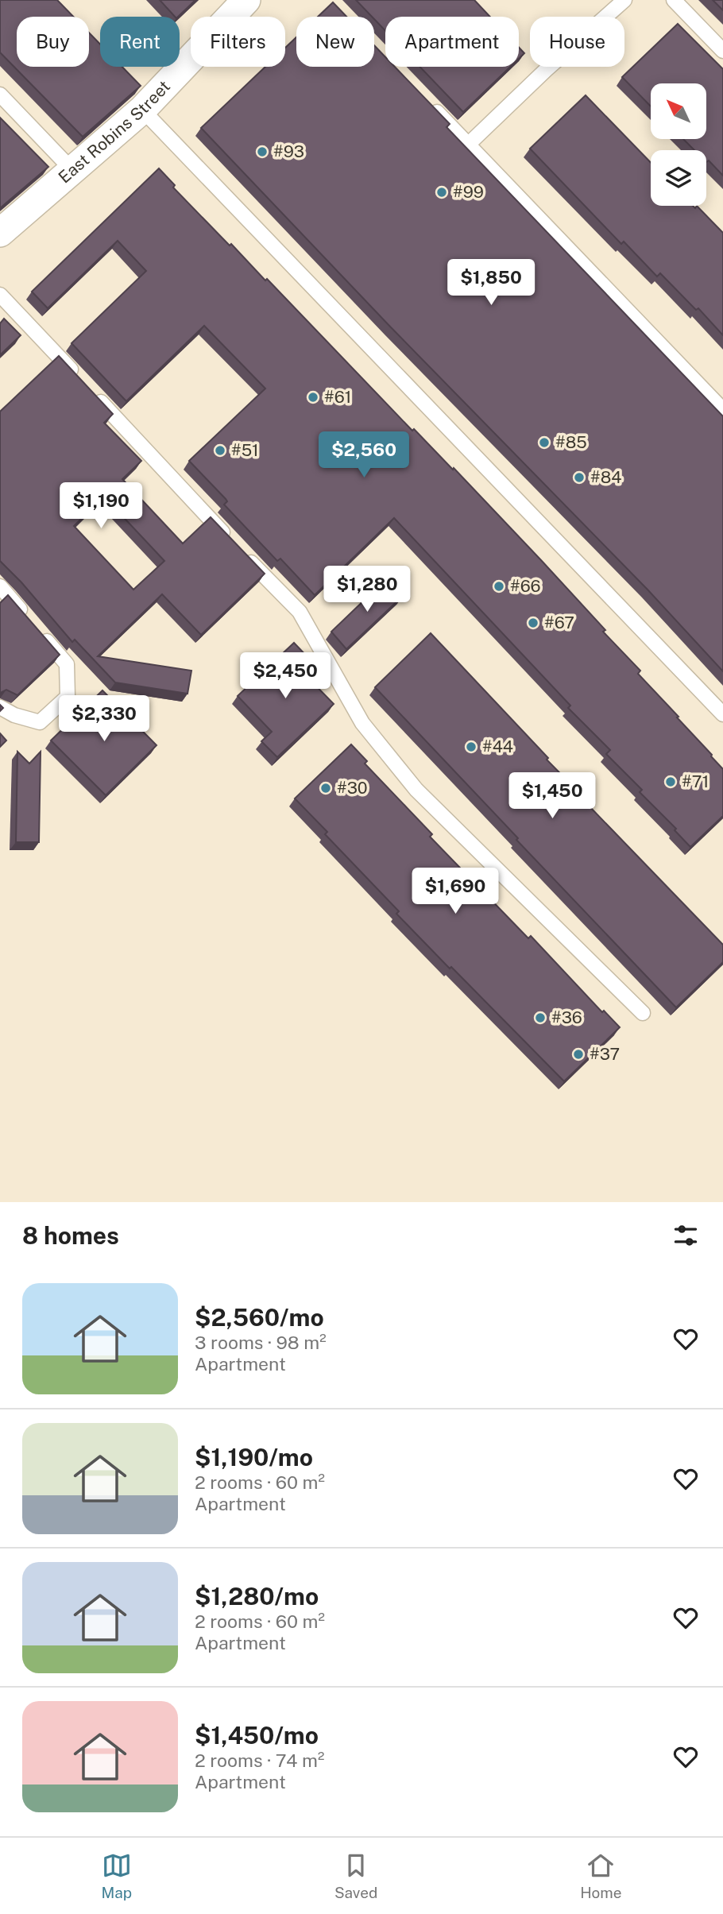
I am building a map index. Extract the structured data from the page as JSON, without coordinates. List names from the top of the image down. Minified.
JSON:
{"streets":{"street":["East Robins Street"]},"places":["#93","#99","#61","#85","#51","#84","#66","#67","#44","#71","#30","#36","#37"],"north":"top left","page":{"chip":["Buy","Rent","Filters","New","Apartment","House"],"price":["$1,850","$2,560","$1,190","$1,280","$2,450","$2,330","$1,450","$1,690"],"heading":"8 homes","list":[{"name":"$2,560/mo","note":"3 rooms · 98 m² · Apartment"},{"name":"$1,190/mo","note":"2 rooms · 60 m² · Apartment"},{"name":"$1,280/mo","note":"2 rooms · 60 m² · Apartment"},{"name":"$1,450/mo","note":"2 rooms · 74 m² · Apartment"}],"tabs":["Map","Saved","Home"]}}
